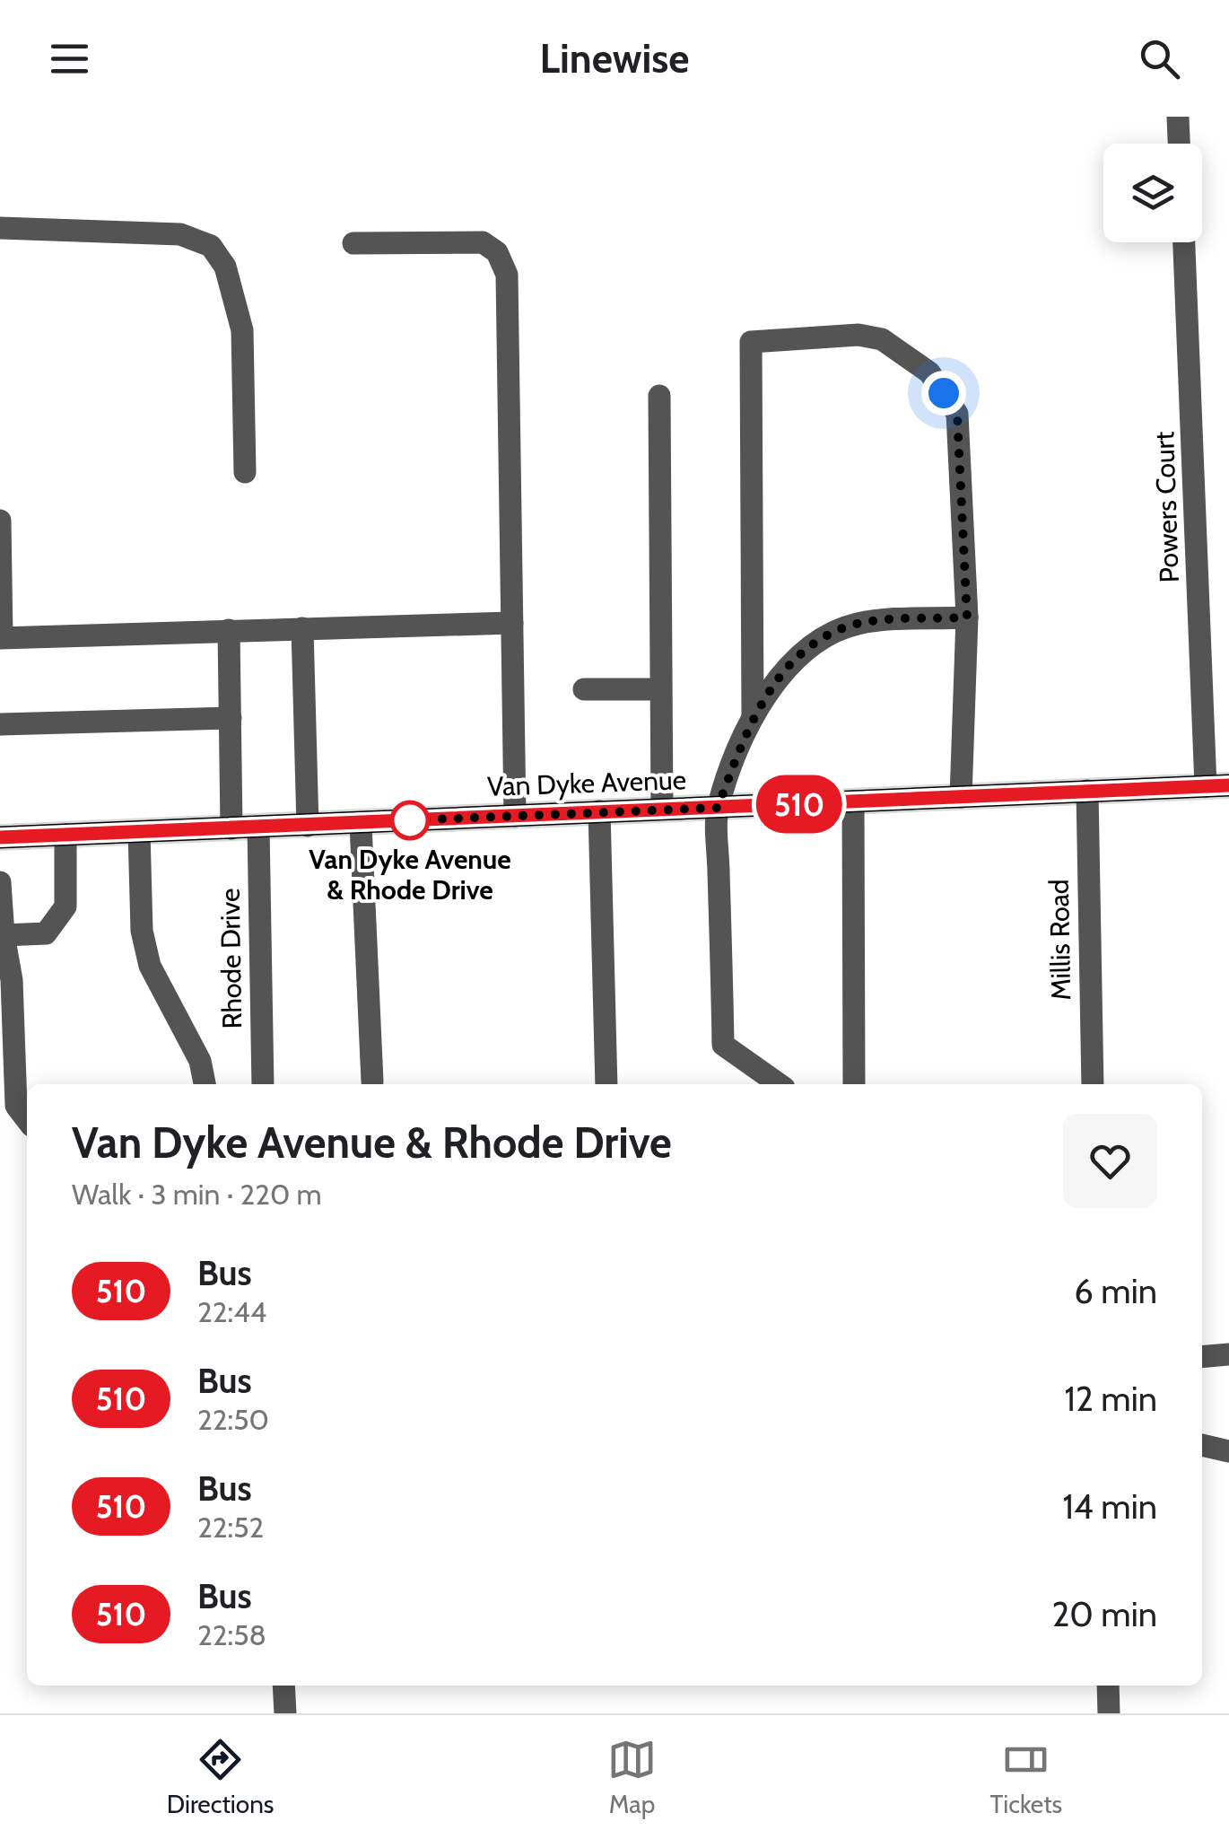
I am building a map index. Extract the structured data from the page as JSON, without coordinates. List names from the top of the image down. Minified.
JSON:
{"streets":{"main road":["Van Dyke Avenue"],"street":["Powers Court","Millis Road","Rhode Drive"]},"crossings":[["Powers Court","Van Dyke Avenue"],["Van Dyke Avenue","Millis Road"],["Van Dyke Avenue","Rhode Drive"]],"places":["Van Dyke Avenue & Rhode Drive"],"lines":["bus line 510"],"page":{"header":"Linewise","on_map":"510","heading":["Van Dyke Avenue & Rhode Drive","Walk · 3 min · 220 m"],"list":[{"mark":"510","name":"Bus","note":"22:44","value":"6 min"},{"mark":"510","name":"Bus","note":"22:50","value":"12 min"},{"mark":"510","name":"Bus","note":"22:52","value":"14 min"},{"mark":"510","name":"Bus","note":"22:58","value":"20 min"}],"tabs":["Directions","Map","Tickets"]}}
